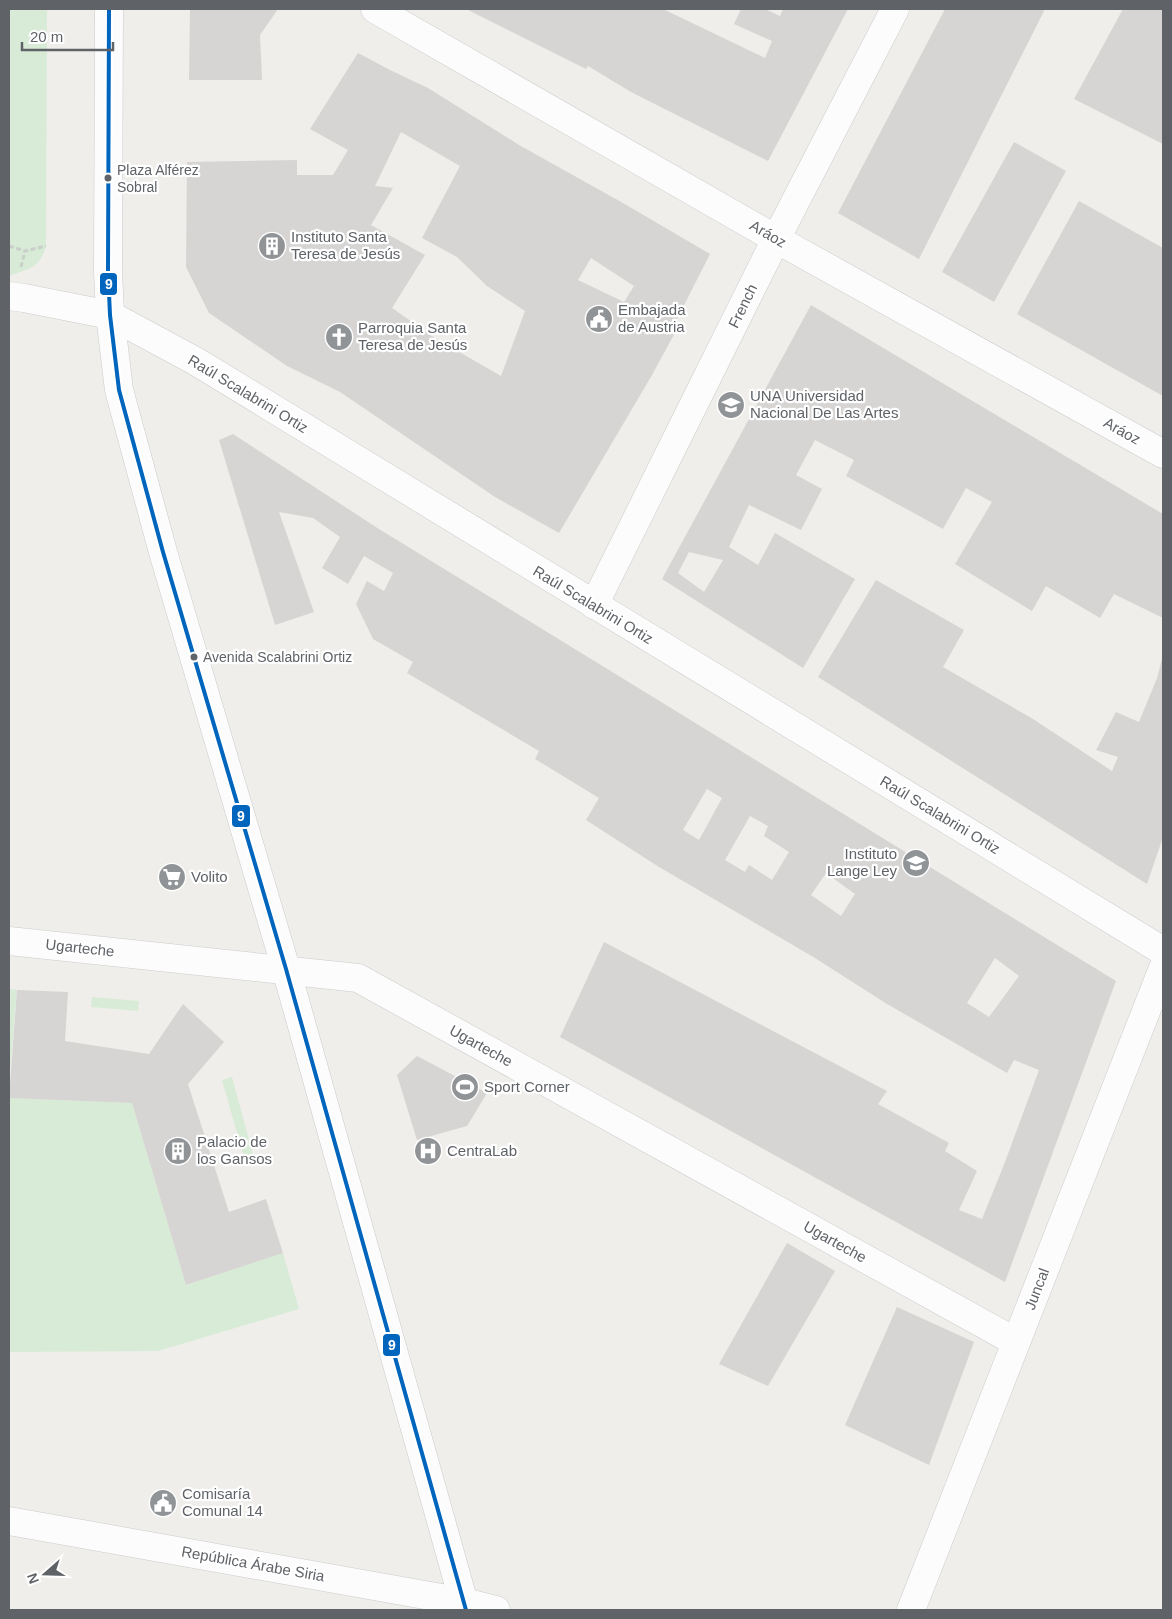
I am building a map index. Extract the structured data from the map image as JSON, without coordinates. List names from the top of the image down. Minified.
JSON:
{"streets":{"street":["Aráoz","French","Raúl Scalabrini Ortiz","Ugarteche","Juncal","República Árabe Siria"]},"crossings":[["Aráoz","French"],["French","Raúl Scalabrini Ortiz"],["Ugarteche","Juncal"]],"places":{"other":["Plaza Alférez Sobral","Avenida Scalabrini Ortiz"],"building":["Instituto Santa Teresa de Jesús","Palacio de los Gansos"],"public building":["Embajada de Austria","Comisaría Comunal 14"],"church":["Parroquia Santa Teresa de Jesús"],"school or university":["UNA Universidad Nacional De Las Artes","Instituto Lange Ley"],"supermarket":["Volito"],"sports":["Sport Corner"],"hospital":["CentraLab"]},"lines":["transit line 9"],"scale_bar":"20 m","north":"left"}
